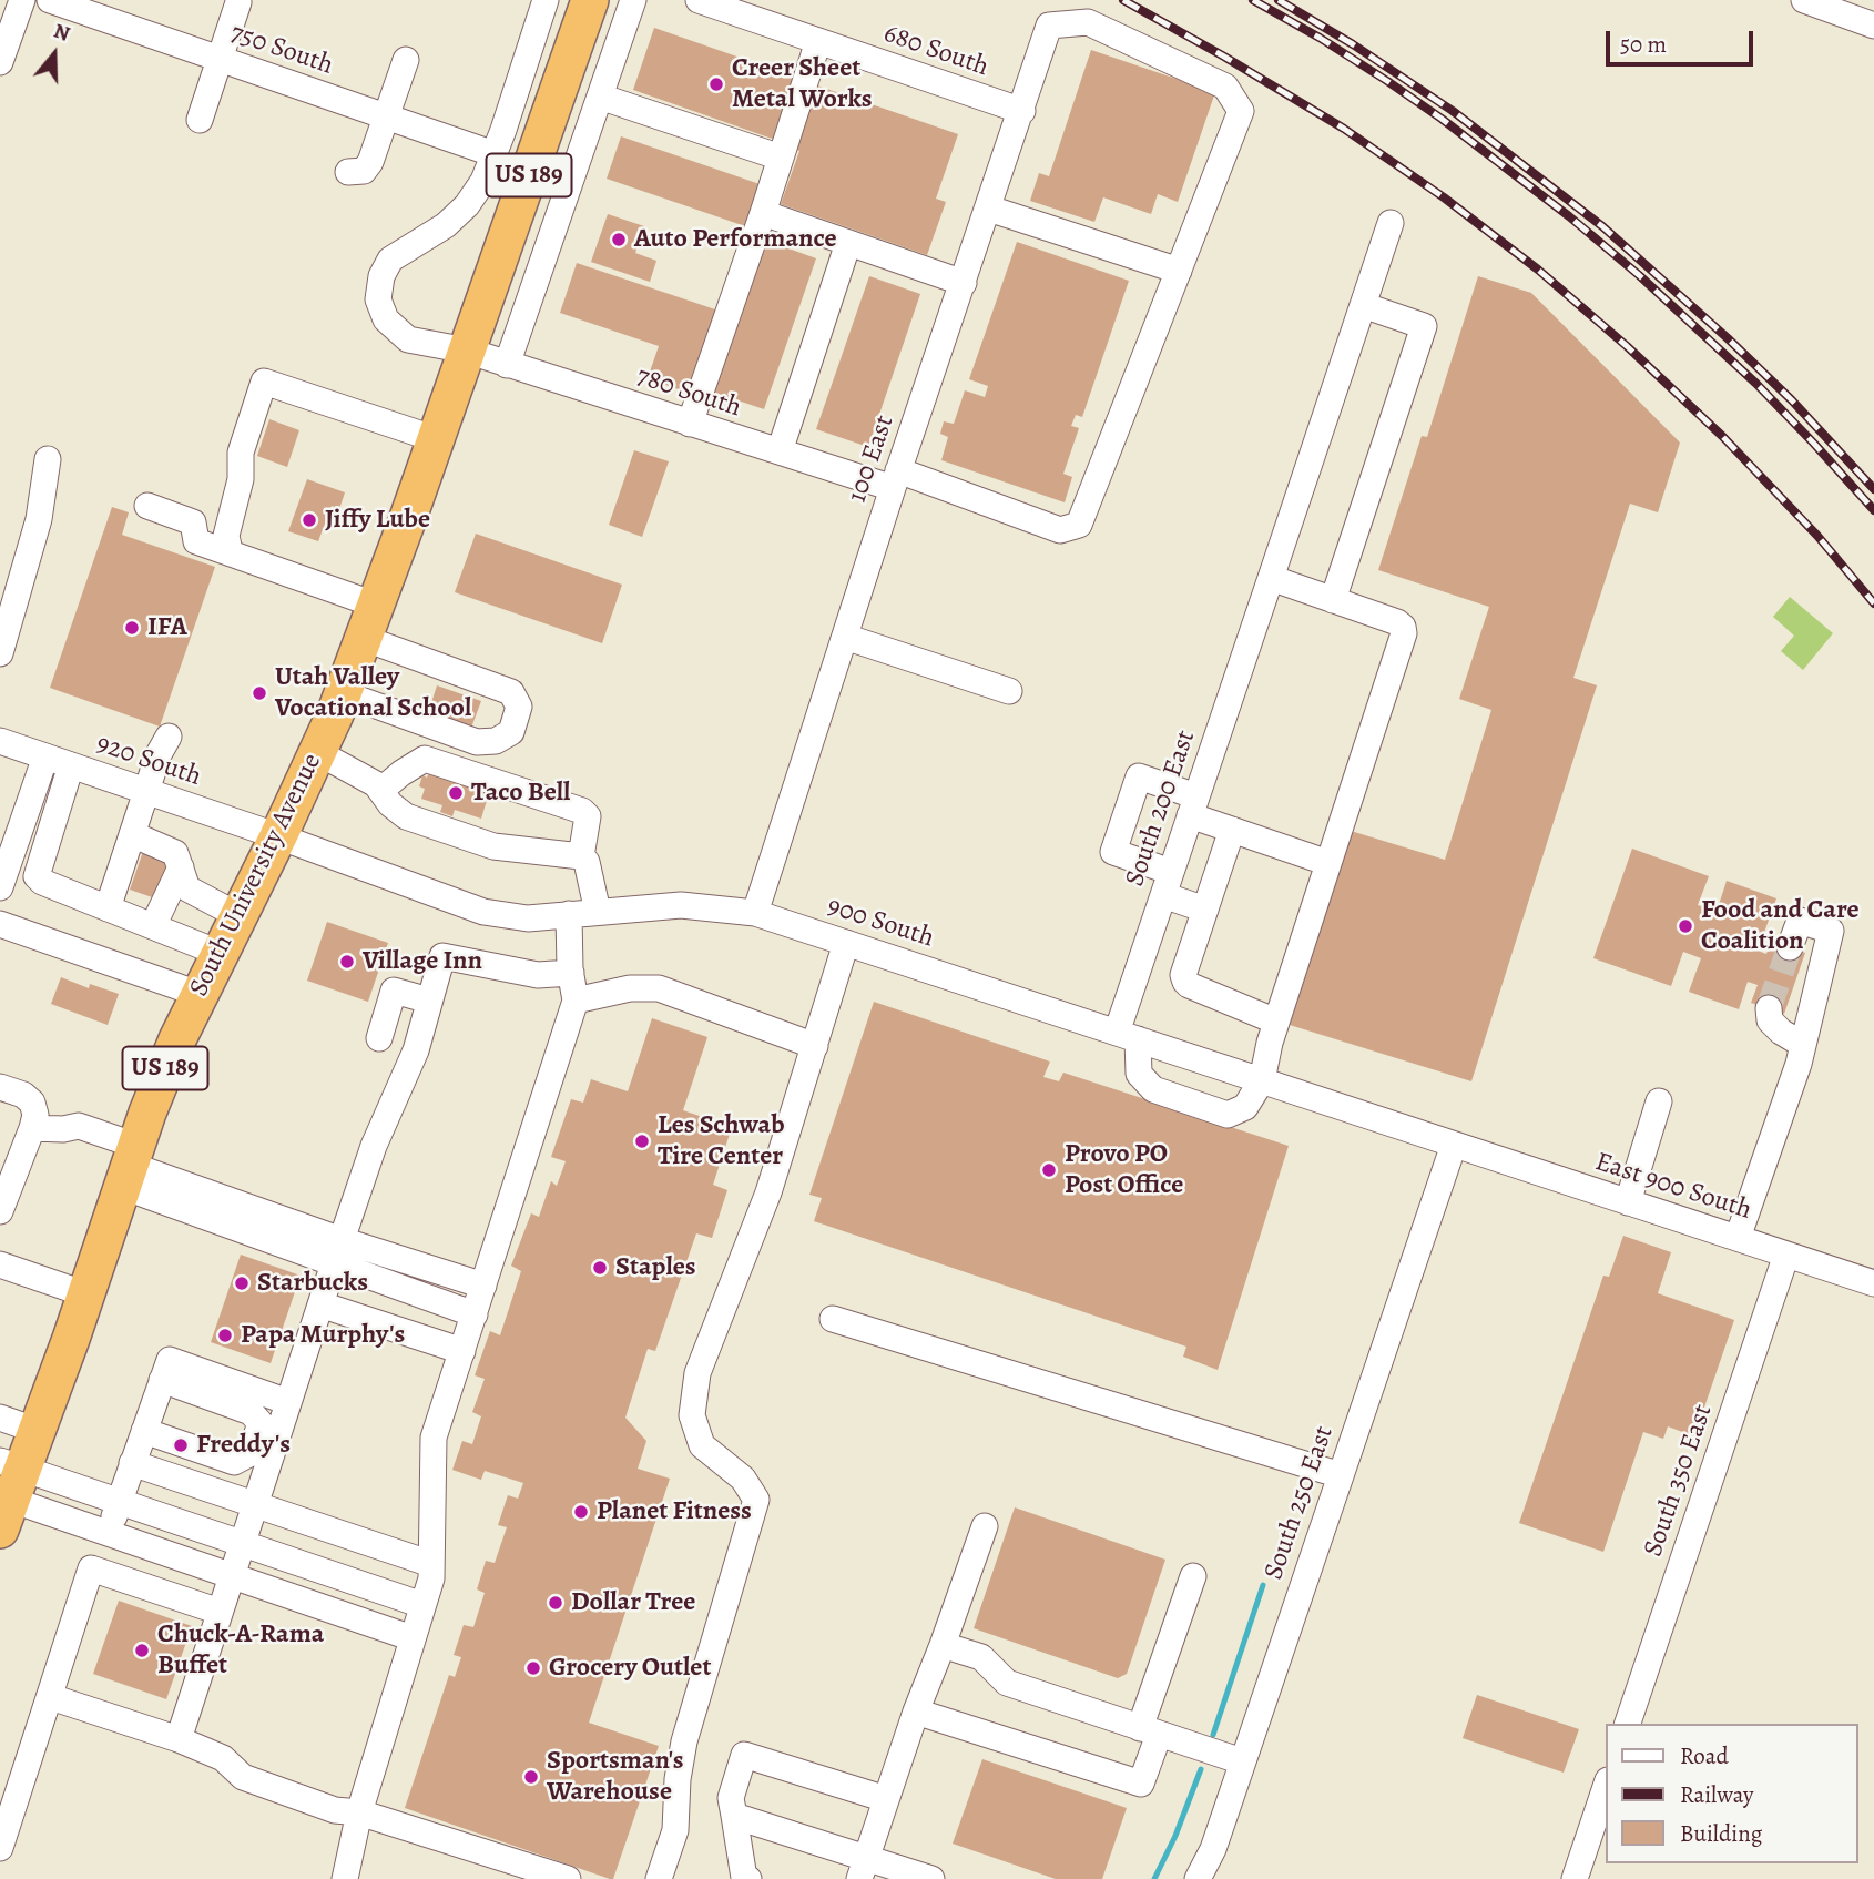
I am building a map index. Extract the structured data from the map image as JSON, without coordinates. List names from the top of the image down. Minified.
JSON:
{"streets":{"highway":["US 189","South University Avenue"],"street":["750 South","680 South","780 South","100 East","920 South","South 200 East","900 South","East 900 South","South 350 East","South 250 East"]},"crossings":[["750 South","780 South"],["680 South","100 East"],["780 South","100 East"],["780 South","South University Avenue"],["100 East","900 South"],["920 South","South University Avenue"],["920 South","900 South"],["South 200 East","900 South"],["South University Avenue","900 South"],["900 South","East 900 South"],["900 South","South 250 East"],["East 900 South","South 350 East"],["East 900 South","South 250 East"]],"places":["Creer Sheet Metal Works","Auto Performance","Jiffy Lube","IFA","Utah Valley Vocational School","Taco Bell","Food and Care Coalition","Village Inn","Les Schwab Tire Center","Provo PO Post Office","Staples","Starbucks","Papa Murphy's","Freddy's","Planet Fitness","Dollar Tree","Chuck-A-Rama Buffet","Grocery Outlet","Sportsman's Warehouse"],"legend":["Road","Railway","Building"],"scale_bar":"50 m","north":"top"}
